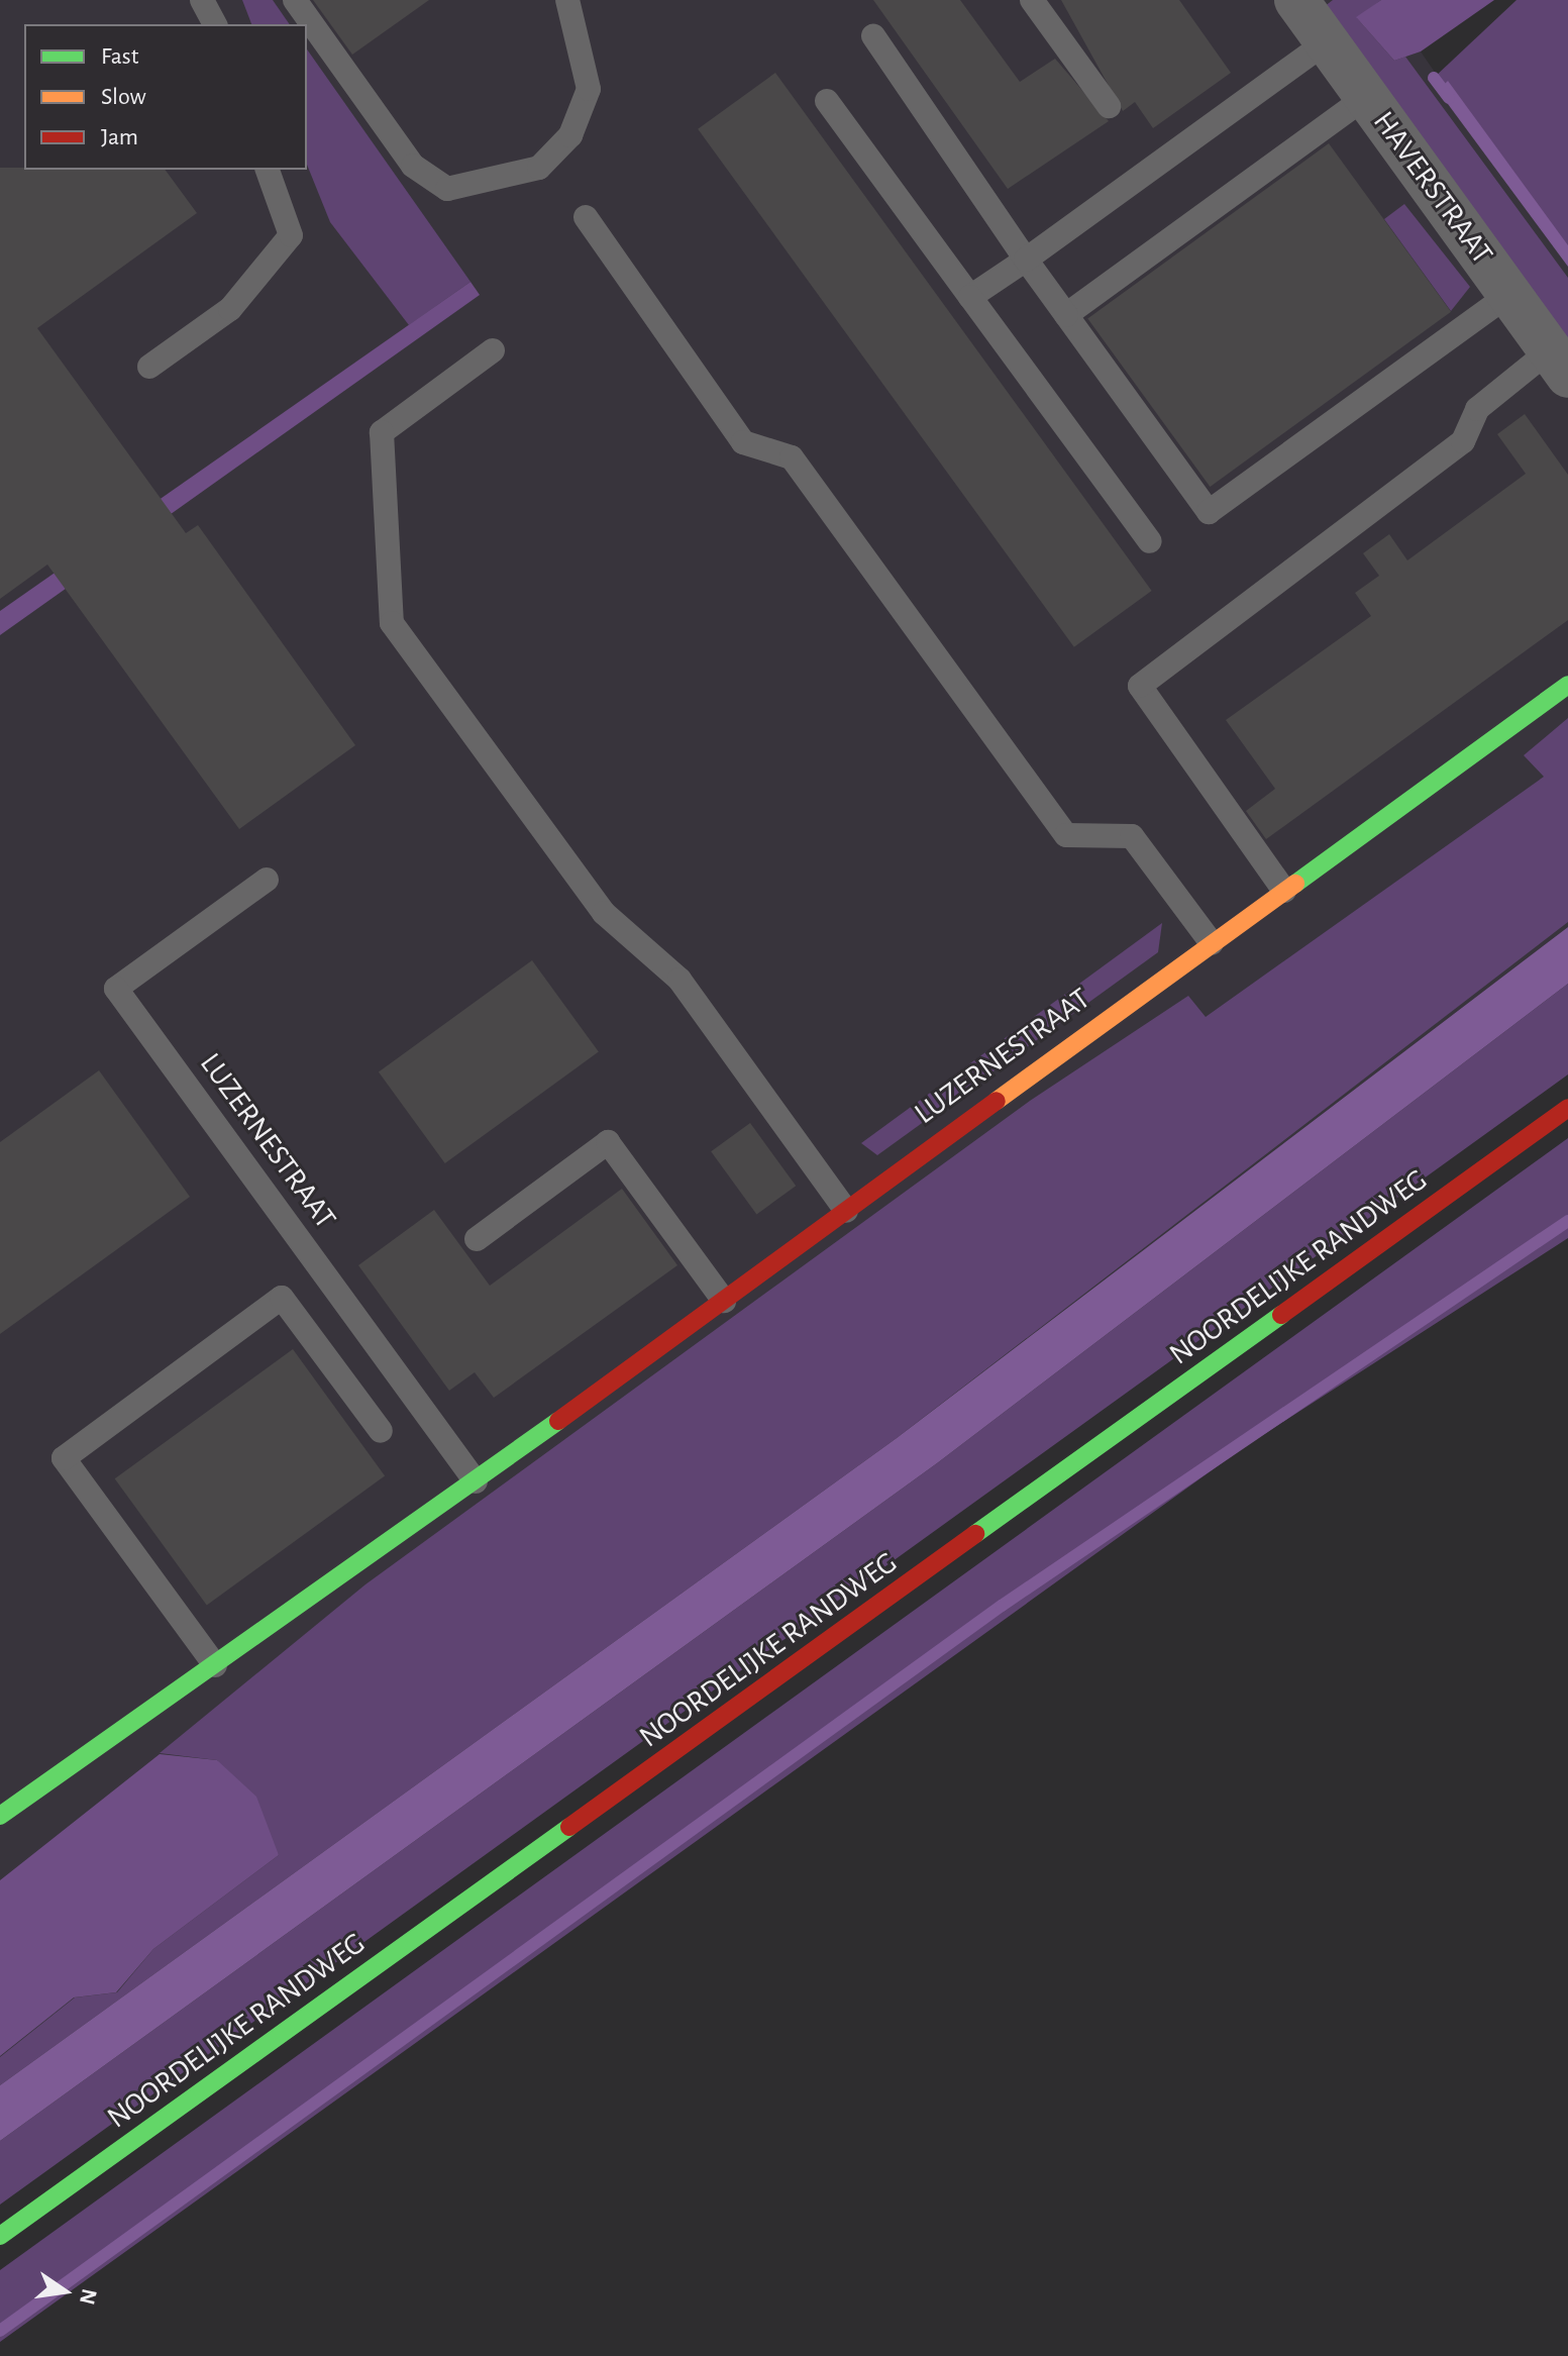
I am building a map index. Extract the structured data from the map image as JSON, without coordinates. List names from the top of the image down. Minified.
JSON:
{"streets":{"street":["HAVERSTRAAT","LUZERNESTRAAT","NOORDELIJKE RANDWEG"]},"legend":["Fast","Slow","Jam"],"north":"right"}
